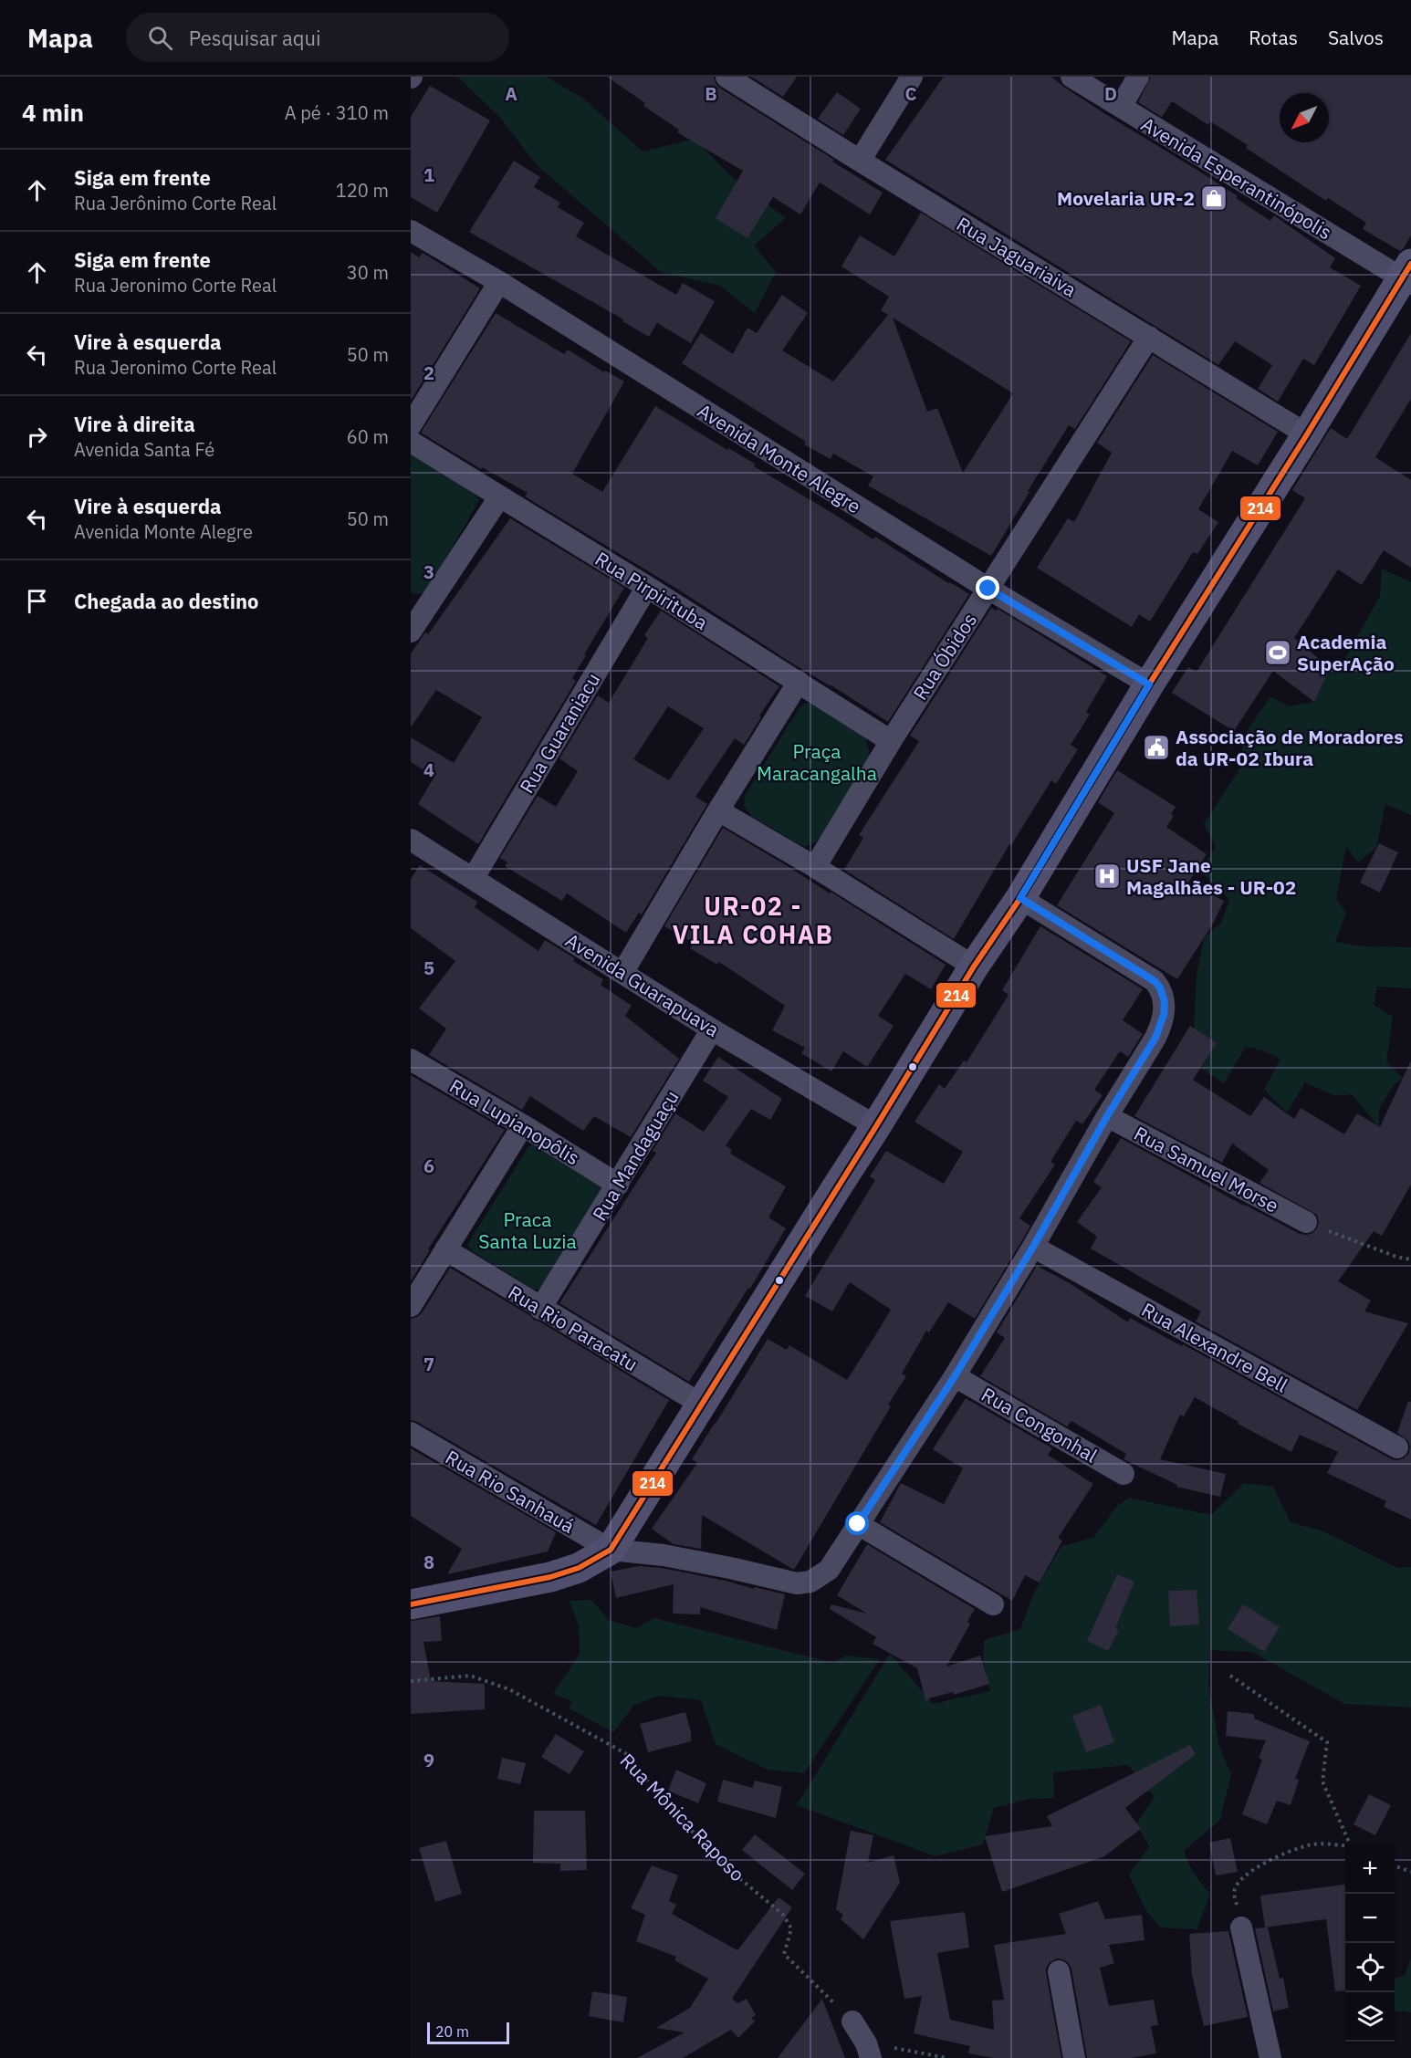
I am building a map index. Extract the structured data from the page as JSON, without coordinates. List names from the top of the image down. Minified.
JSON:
{"streets":{"street":["Avenida Esperantinópolis","Rua Jaguariaiva","Avenida Monte Alegre","Rua Pirpirituba","Rua Óbidos","Rua Guaraniacu","Avenida Guarapuava","Rua Lupianopôlis","Rua Mandaguaçu","Rua Samuel Morse","Rua Rio Paracatu","Rua Alexandre Bell","Rua Congonhal","Rua Rio Sanhauá"],"path":["Rua Mônica Raposo"]},"crossings":[["Rua Jaguariaiva","Rua Óbidos"],["Avenida Monte Alegre","Rua Óbidos"],["Rua Pirpirituba","Rua Óbidos"],["Rua Pirpirituba","Rua Guaraniacu"],["Rua Guaraniacu","Avenida Guarapuava"],["Avenida Guarapuava","Rua Mandaguaçu"],["Rua Lupianopôlis","Rua Mandaguaçu"],["Rua Mandaguaçu","Rua Rio Paracatu"]],"districts":["UR-02 - VILA COHAB"],"parks":["Praça Maracangalha","Praca Santa Luzia"],"places":{"shop":["Movelaria UR-2"],"sports":["Academia SuperAção"],"public building":["Associação de Moradores da UR-02 Ibura"],"hospital":["USF Jane Magalhães - UR-02"]},"lines":["transit line 214"],"scale_bar":"20 m","north":"bottom left","page":{"header":"Mapa","search":"Pesquisar aqui","nav":["Mapa","Rotas","Salvos"],"heading":["4 min","A pé · 310 m"],"list":[["Siga em frente","Rua Jerônimo Corte Real","120 m"],["Siga em frente","Rua Jeronimo Corte Real","30 m"],["Vire à esquerda","Rua Jeronimo Corte Real","50 m"],["Vire à direita","Avenida Santa Fé","60 m"],["Vire à esquerda","Avenida Monte Alegre","50 m"],"Chegada ao destino"],"map_buttons":["+","−"],"scale":"20 m"},"grid":{"columns":["A","B","C","D"],"rows":["1","2","3","4","5","6","7","8","9"]}}
